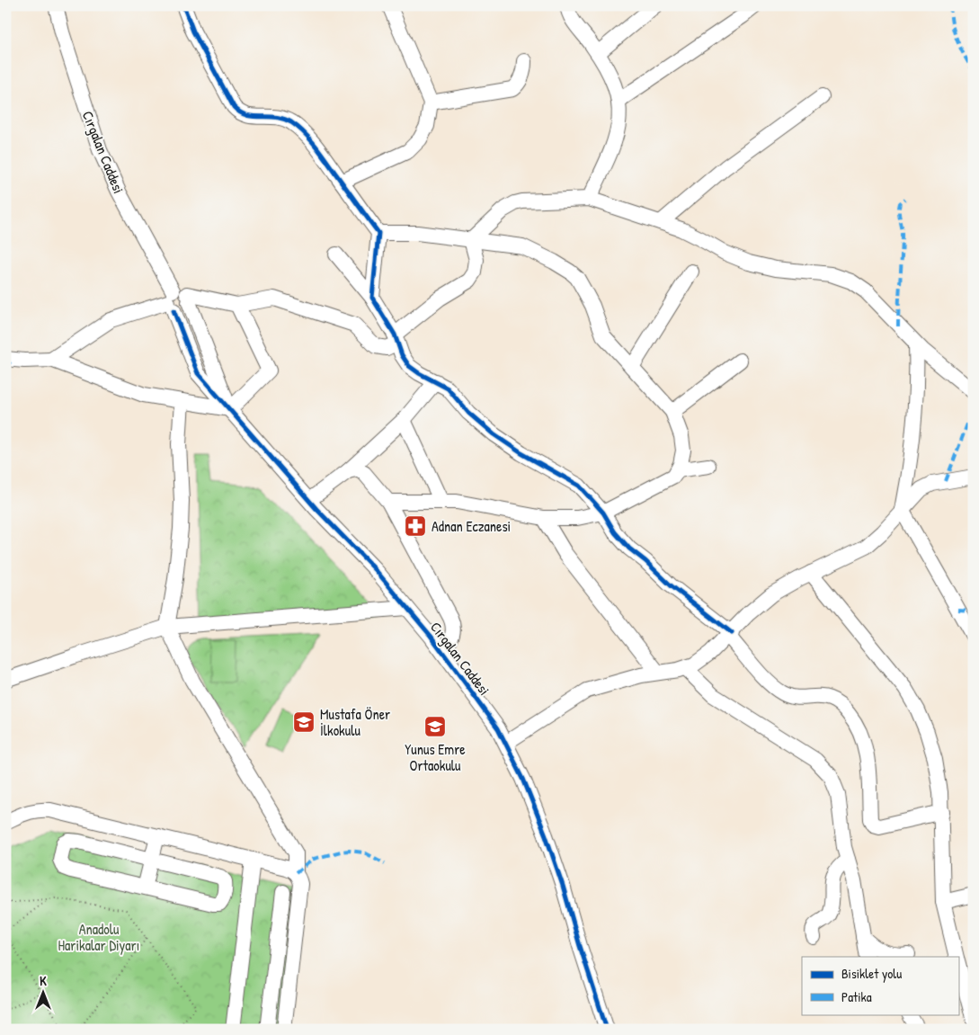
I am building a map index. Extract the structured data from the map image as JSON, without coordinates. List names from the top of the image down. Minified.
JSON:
{"streets":{"street":["Cırgalan Caddesi"]},"parks":["Anadolu Harikalar Diyarı"],"places":{"pharmacy":["Adnan Eczanesi"],"school or university":["Mustafa Öner İlkokulu","Yunus Emre Ortaokulu"]},"legend":["Bisiklet yolu","Patika"],"north":"top"}
